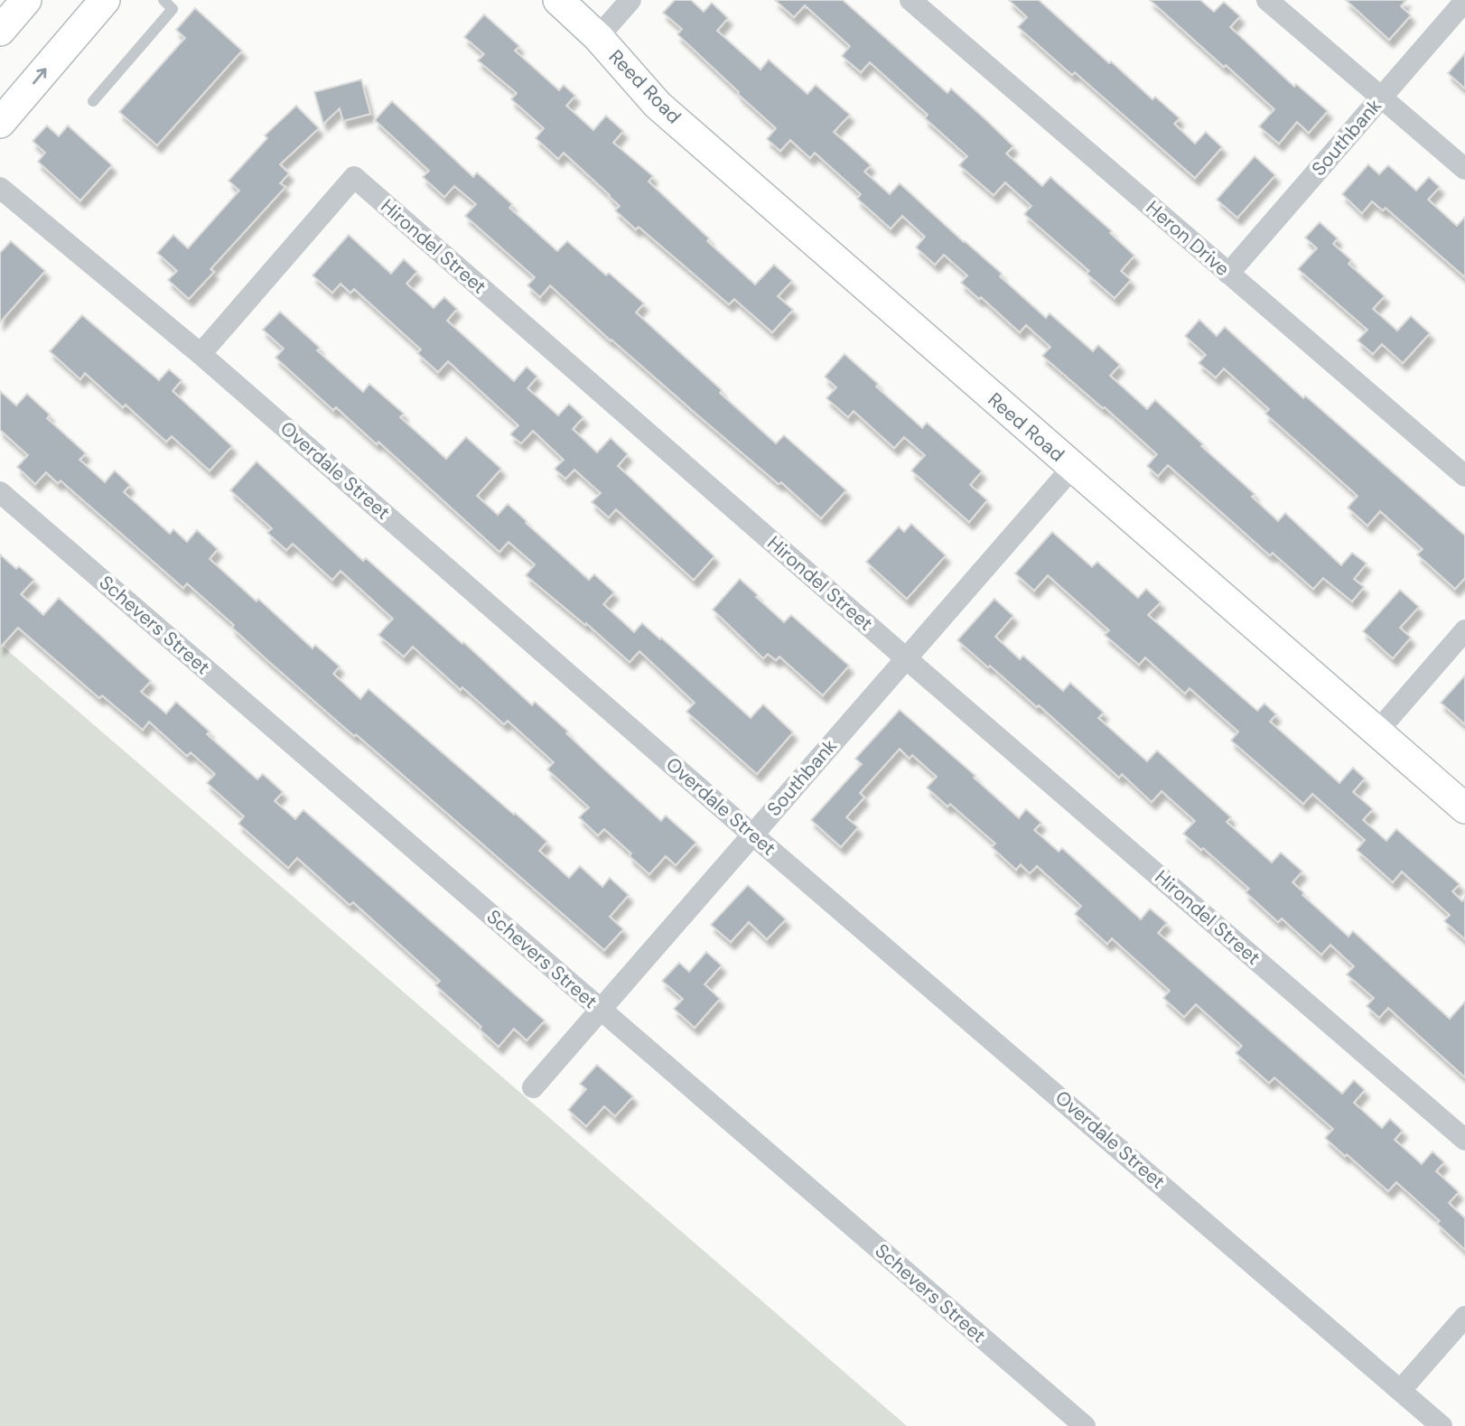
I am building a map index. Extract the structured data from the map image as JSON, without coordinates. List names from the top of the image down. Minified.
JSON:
{"streets":{"street":["Reed Road","Southbank","Heron Drive","Hirondel Street","Overdale Street","Schevers Street"]},"crossings":[["Reed Road","Southbank"],["Southbank","Heron Drive"],["Southbank","Hirondel Street"],["Southbank","Overdale Street"],["Southbank","Schevers Street"],["Hirondel Street","Overdale Street"]]}
